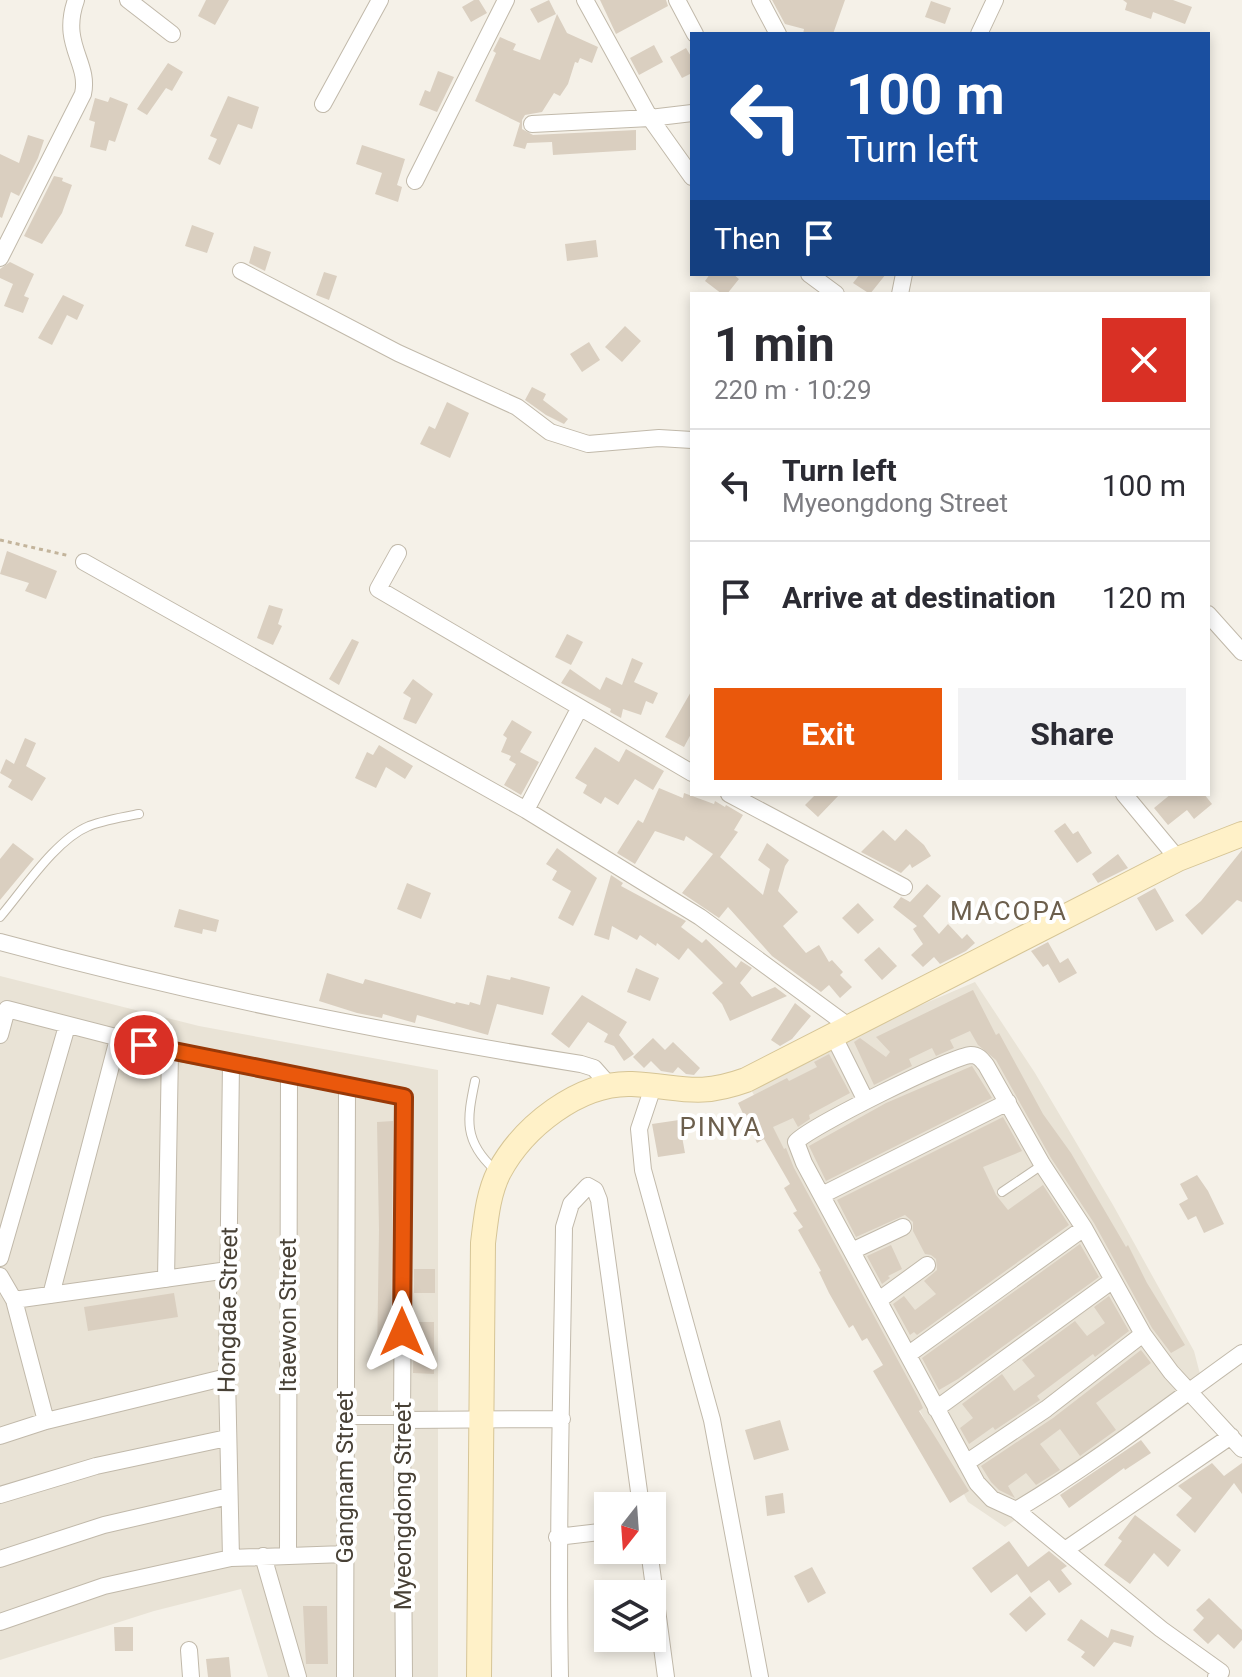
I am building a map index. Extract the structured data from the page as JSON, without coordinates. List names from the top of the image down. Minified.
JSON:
{"streets":{"street":["Hongdae Street","Itaewon Street","Gangnam Street","Myeongdong Street"]},"crossings":[["Hongdae Street","Myeongdong Street"],["Itaewon Street","Myeongdong Street"],["Gangnam Street","Myeongdong Street"]],"districts":["MACOPA","PINYA"],"north":"bottom","page":{"turn":["100 m","Turn left"],"then":"Then","heading":["1 min","220 m · 10:29"],"list":[{"name":"Turn left","note":"Myeongdong Street","value":"100 m"},{"name":"Arrive at destination","value":"120 m"}],"buttons":["Exit","Share"]}}
